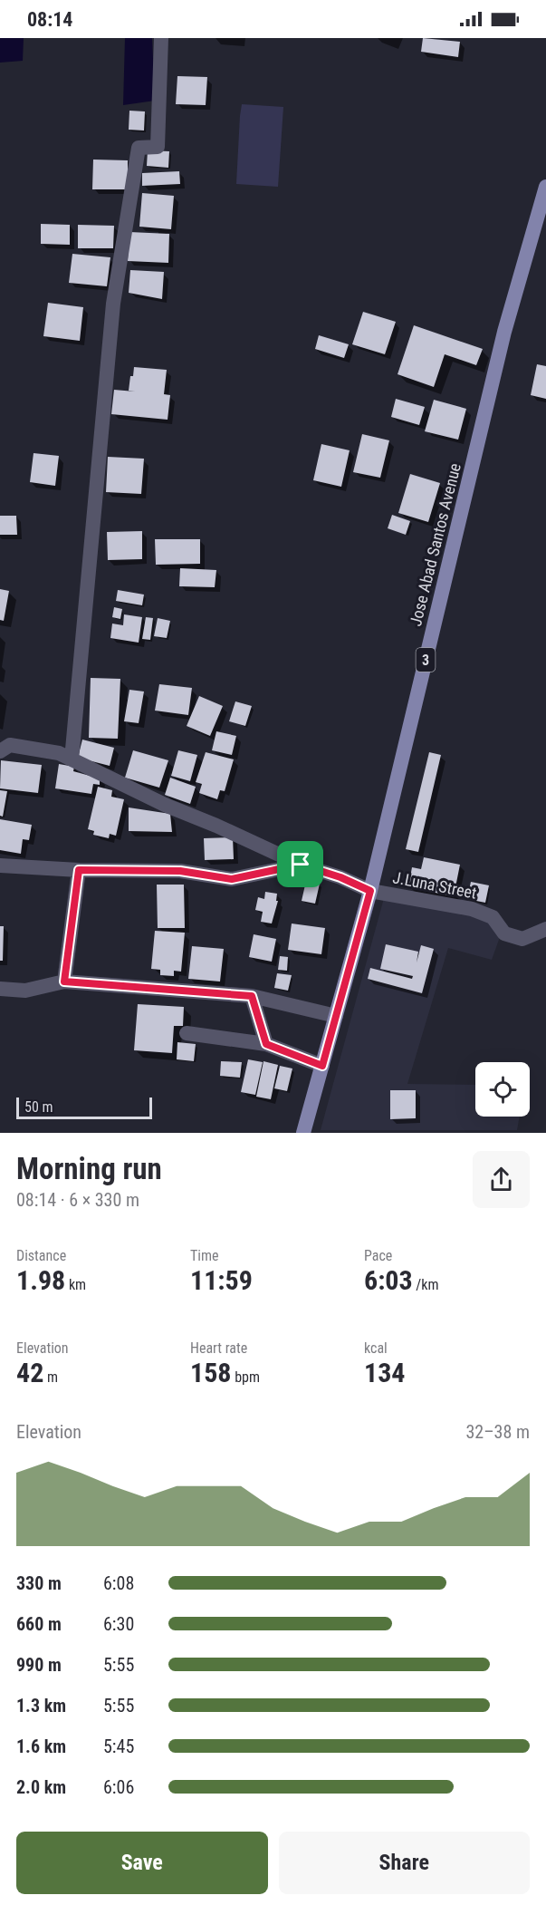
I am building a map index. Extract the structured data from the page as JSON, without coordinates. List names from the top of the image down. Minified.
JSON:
{"streets":{"main road":["Jose Abad Santos Avenue","3"],"street":["J.Luna Street"]},"crossings":[["Jose Abad Santos Avenue","J.Luna Street"]],"scale_bar":"50 m","page":{"status":"08:14","scale":"50 m","heading":["Morning run","08:14 · 6 × 330 m"],"stats":[["Distance","1.98 km"],["Time","11:59"],["Pace","6:03 /km"],["Elevation","42 m"],["Heart rate","158 bpm"],["kcal","134"]],"chart":["Elevation","32–38 m"],"list":[{"name":"330 m","note":"6:08"},{"name":"660 m","note":"6:30"},{"name":"990 m","note":"5:55"},{"name":"1.3 km","note":"5:55"},{"name":"1.6 km","note":"5:45"},{"name":"2.0 km","note":"6:06"}],"buttons":["Save","Share"]}}
